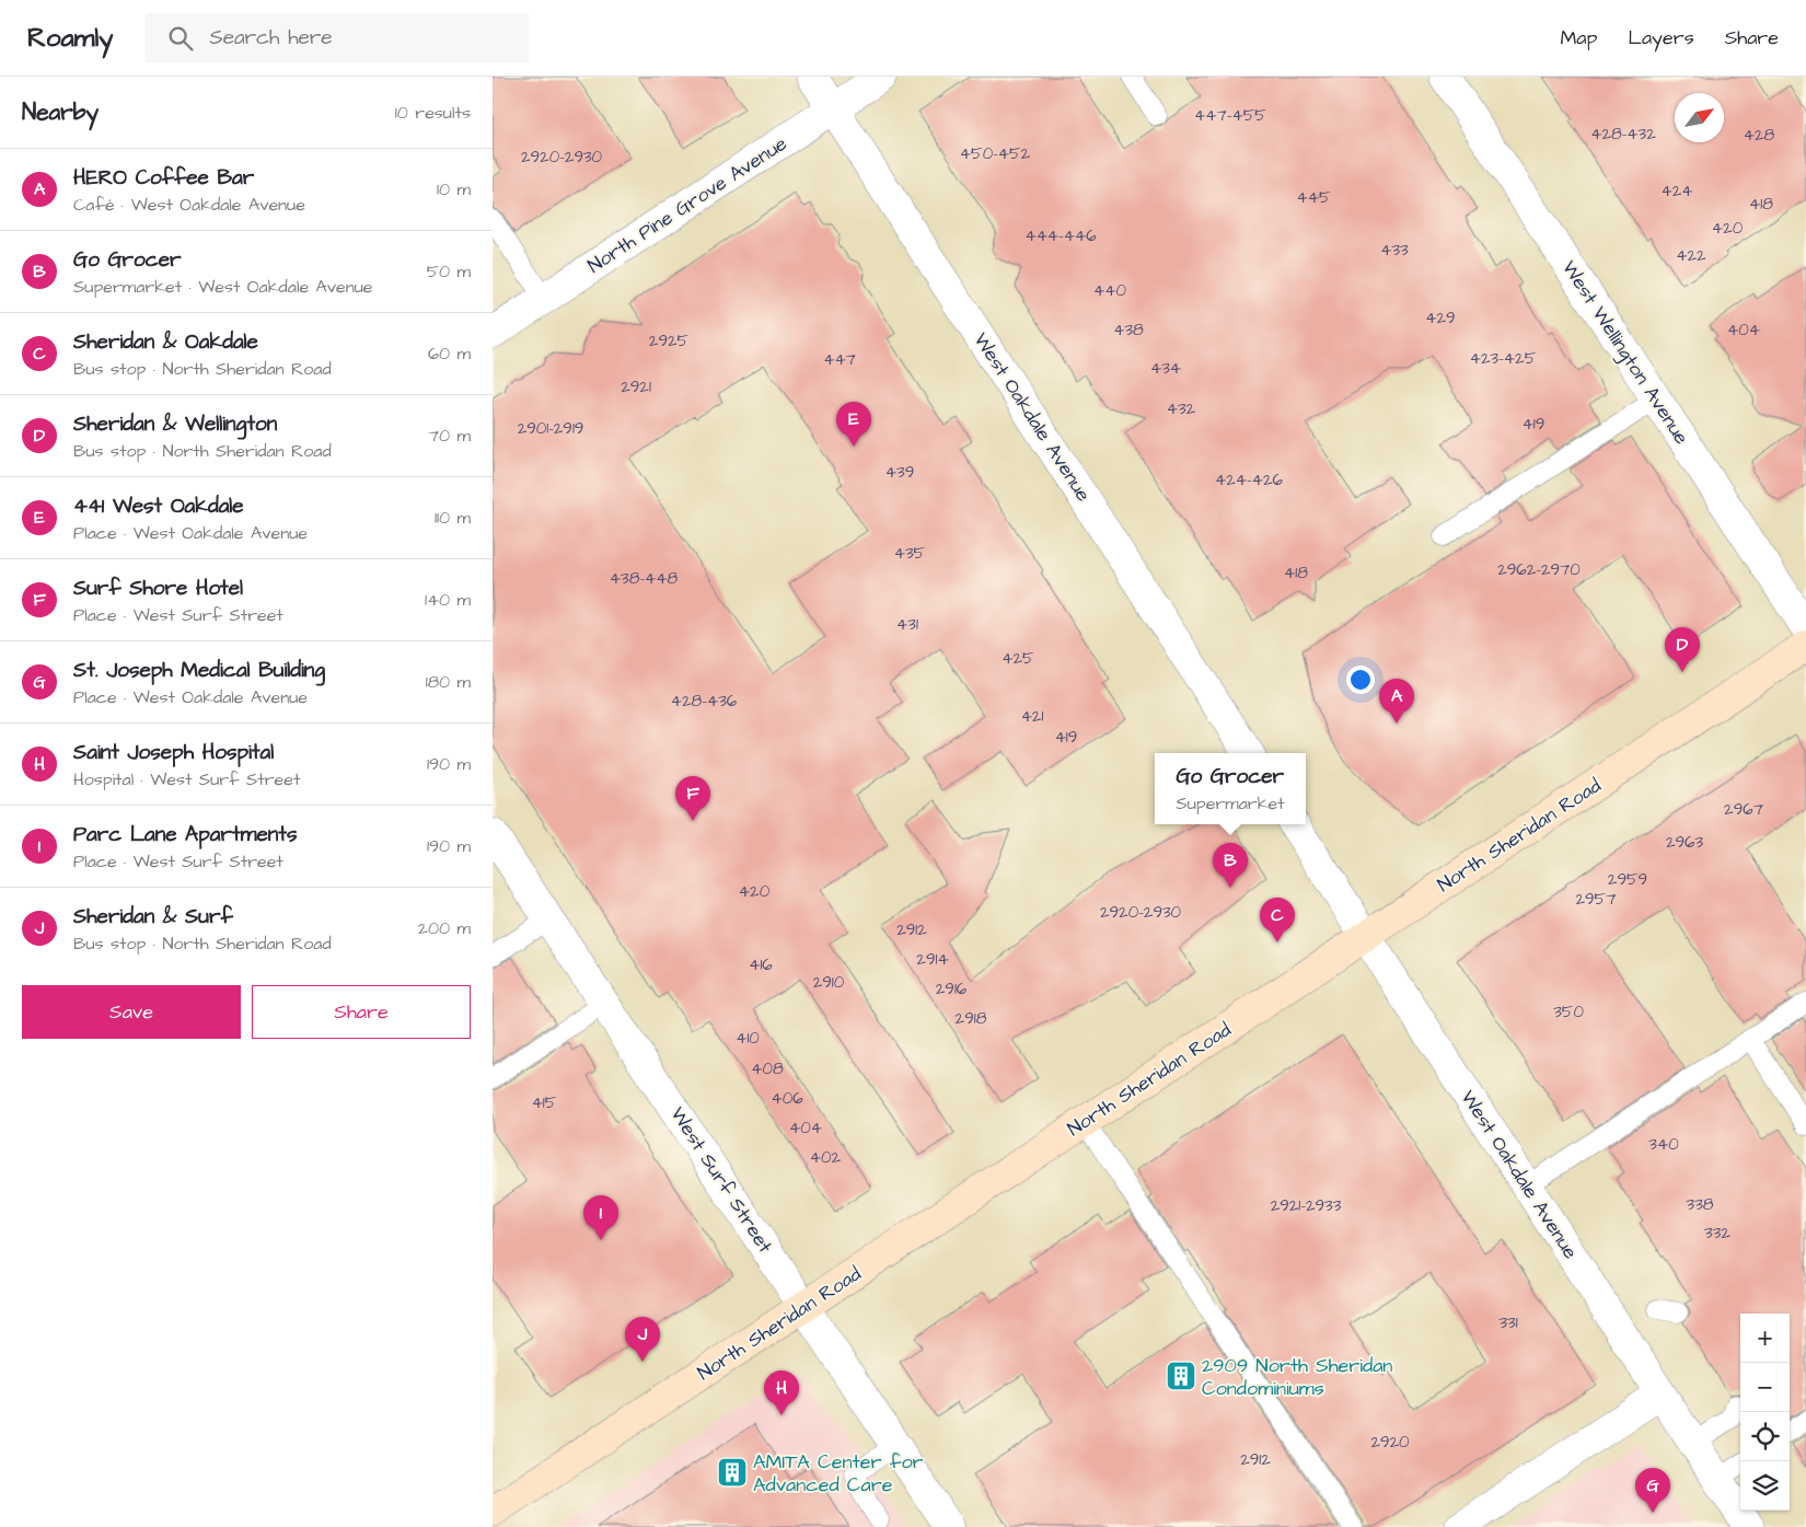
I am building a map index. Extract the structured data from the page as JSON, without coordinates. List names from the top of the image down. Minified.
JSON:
{"streets":{"main road":["North Sheridan Road"],"street":["North Pine Grove Avenue","West Wellington Avenue","West Oakdale Avenue","West Surf Street"]},"crossings":[["North Pine Grove Avenue","West Oakdale Avenue"],["West Oakdale Avenue","North Sheridan Road"],["North Sheridan Road","West Surf Street"]],"places":{"building":["2909 North Sheridan Condominiums","AMITA Center for Advanced Care"]},"house_numbers":["447-455","428-432","428","450-452","2920-2930","424","445","418","420","444-446","433","422","440","429","438","404","2925","423-425","447","434","2921","432","419","2901-2919","439","424-426","435","2962-2970","418","438-448","431","425","428-436","421","419","2967","2963","2959","420","2957","2920-2930","2912","2914","416","2910","2916","350","2918","410","408","406","415","404","340","402","338","2921-2933","332","331","2920","2912"],"north":"top right","page":{"header":"Roamly","search":"Search here","nav":["Map","Layers","Share"],"heading":["Nearby","10 results"],"list":[{"mark":"A","name":"HERO Coffee Bar","note":"Café · West Oakdale Avenue","value":"10 m"},{"mark":"B","name":"Go Grocer","note":"Supermarket · West Oakdale Avenue","value":"50 m"},{"mark":"C","name":"Sheridan & Oakdale","note":"Bus stop · North Sheridan Road","value":"60 m"},{"mark":"D","name":"Sheridan & Wellington","note":"Bus stop · North Sheridan Road","value":"70 m"},{"mark":"E","name":"441 West Oakdale","note":"Place · West Oakdale Avenue","value":"110 m"},{"mark":"F","name":"Surf Shore Hotel","note":"Place · West Surf Street","value":"140 m"},{"mark":"G","name":"St. Joseph Medical Building","note":"Place · West Oakdale Avenue","value":"180 m"},{"mark":"H","name":"Saint Joseph Hospital","note":"Hospital · West Surf Street","value":"190 m"},{"mark":"I","name":"Parc Lane Apartments","note":"Place · West Surf Street","value":"190 m"},{"mark":"J","name":"Sheridan & Surf","note":"Bus stop · North Sheridan Road","value":"200 m"}],"pins":["E","D","A","F","B","C","I","J","H","G"],"popup":["Go Grocer","Supermarket"],"buttons":["Save","Share"],"map_buttons":["+","−"]}}
